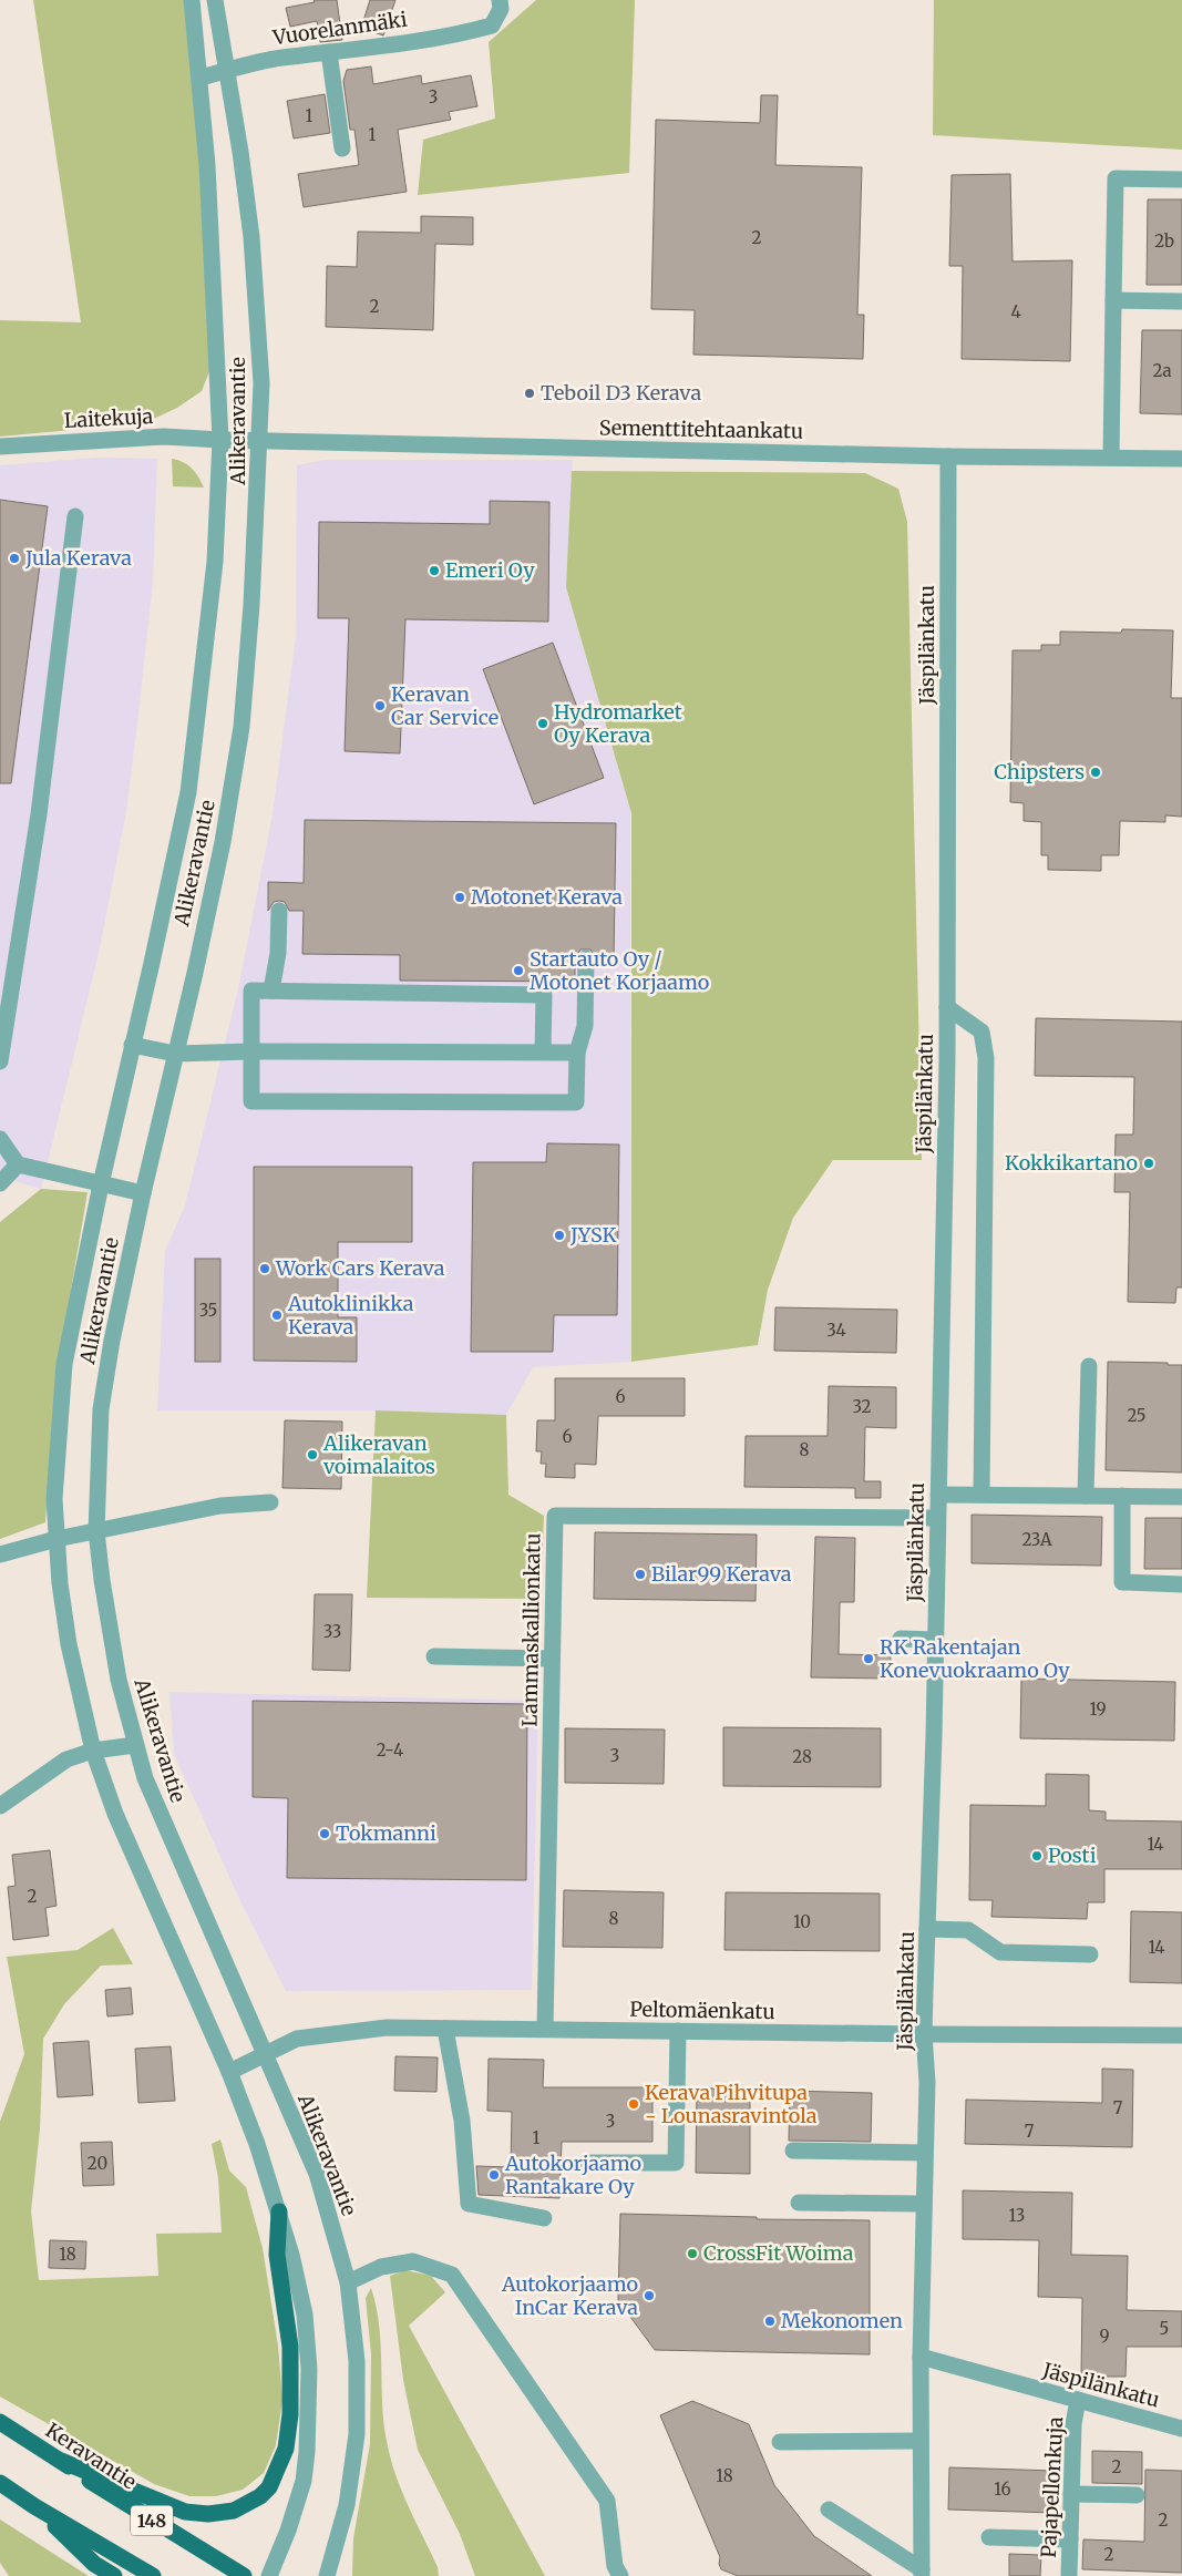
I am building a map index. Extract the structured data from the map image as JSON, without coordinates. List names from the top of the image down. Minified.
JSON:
{"streets":{"main road":["Keravantie","148"],"street":["Vuorelanmäki","Laitekuja","Alikeravantie","Sementtitehtaankatu","Jäspilänkatu","Lammaskallionkatu","Peltomäenkatu","Pajapellonkuja"]},"crossings":[["Vuorelanmäki","Alikeravantie"],["Laitekuja","Alikeravantie"],["Laitekuja","Sementtitehtaankatu"],["Alikeravantie","Sementtitehtaankatu"],["Alikeravantie","Peltomäenkatu"],["Sementtitehtaankatu","Jäspilänkatu"],["Jäspilänkatu","Lammaskallionkatu"],["Jäspilänkatu","Peltomäenkatu"],["Jäspilänkatu","Pajapellonkuja"],["Lammaskallionkatu","Peltomäenkatu"]],"places":["Teboil D3 Kerava","Jula Kerava","Emeri Oy","Keravan Car Service","Hydromarket Oy Kerava","Chipsters","Motonet Kerava","Startauto Oy / Motonet Korjaamo","Kokkikartano","JYSK","Work Cars Kerava","Autoklinikka Kerava","Alikeravan voimalaitos","Bilar99 Kerava","RK Rakentajan Konevuokraamo Oy","Tokmanni","Posti","Kerava Pihvitupa - Lounasravintola","Autokorjaamo Rantakare Oy","CrossFit Woima","Autokorjaamo InCar Kerava","Mekonomen"],"house_numbers":["3","1","1","2","2b","2","4","2a","35","34","6","32","25","6","8","23A","33","19","2-4","3","28","14","2","8","10","14","7","3","7","1","20","13","18","5","9","2","18","16","2","2"]}
